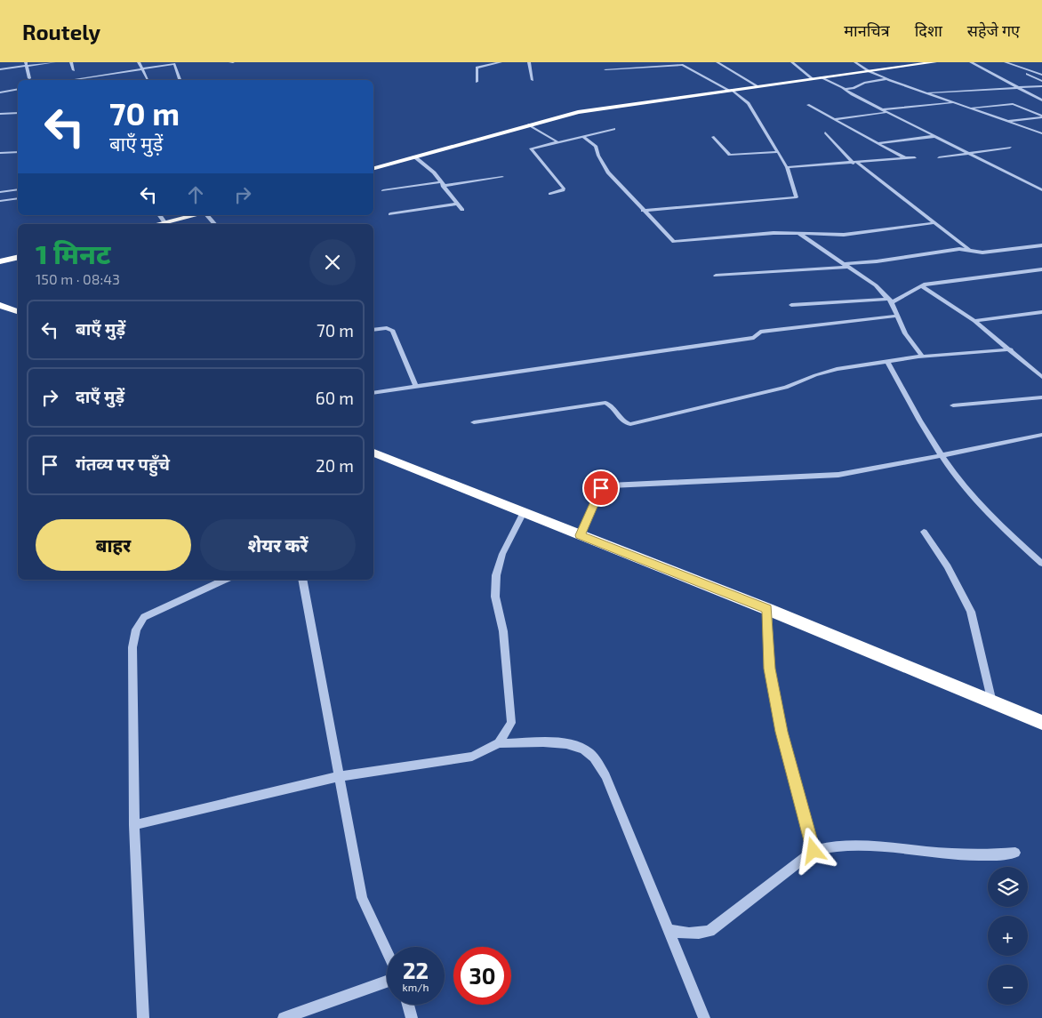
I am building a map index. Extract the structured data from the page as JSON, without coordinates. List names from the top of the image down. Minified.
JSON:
{"page":{"header":"Routely","nav":["मानचित्र","दिशा","सहेजे गए"],"turn":["70 m","बाएँ मुड़ें"],"heading":["1 मिनट","150 m · 08:43"],"list":[{"name":"बाएँ मुड़ें","value":"70 m"},{"name":"दाएँ मुड़ें","value":"60 m"},{"name":"गंतव्य पर पहुँचे","value":"20 m"}],"buttons":["बाहर","शेयर करें"],"map_buttons":["+","−"],"speed":"22 km/h","limit":"30"}}
